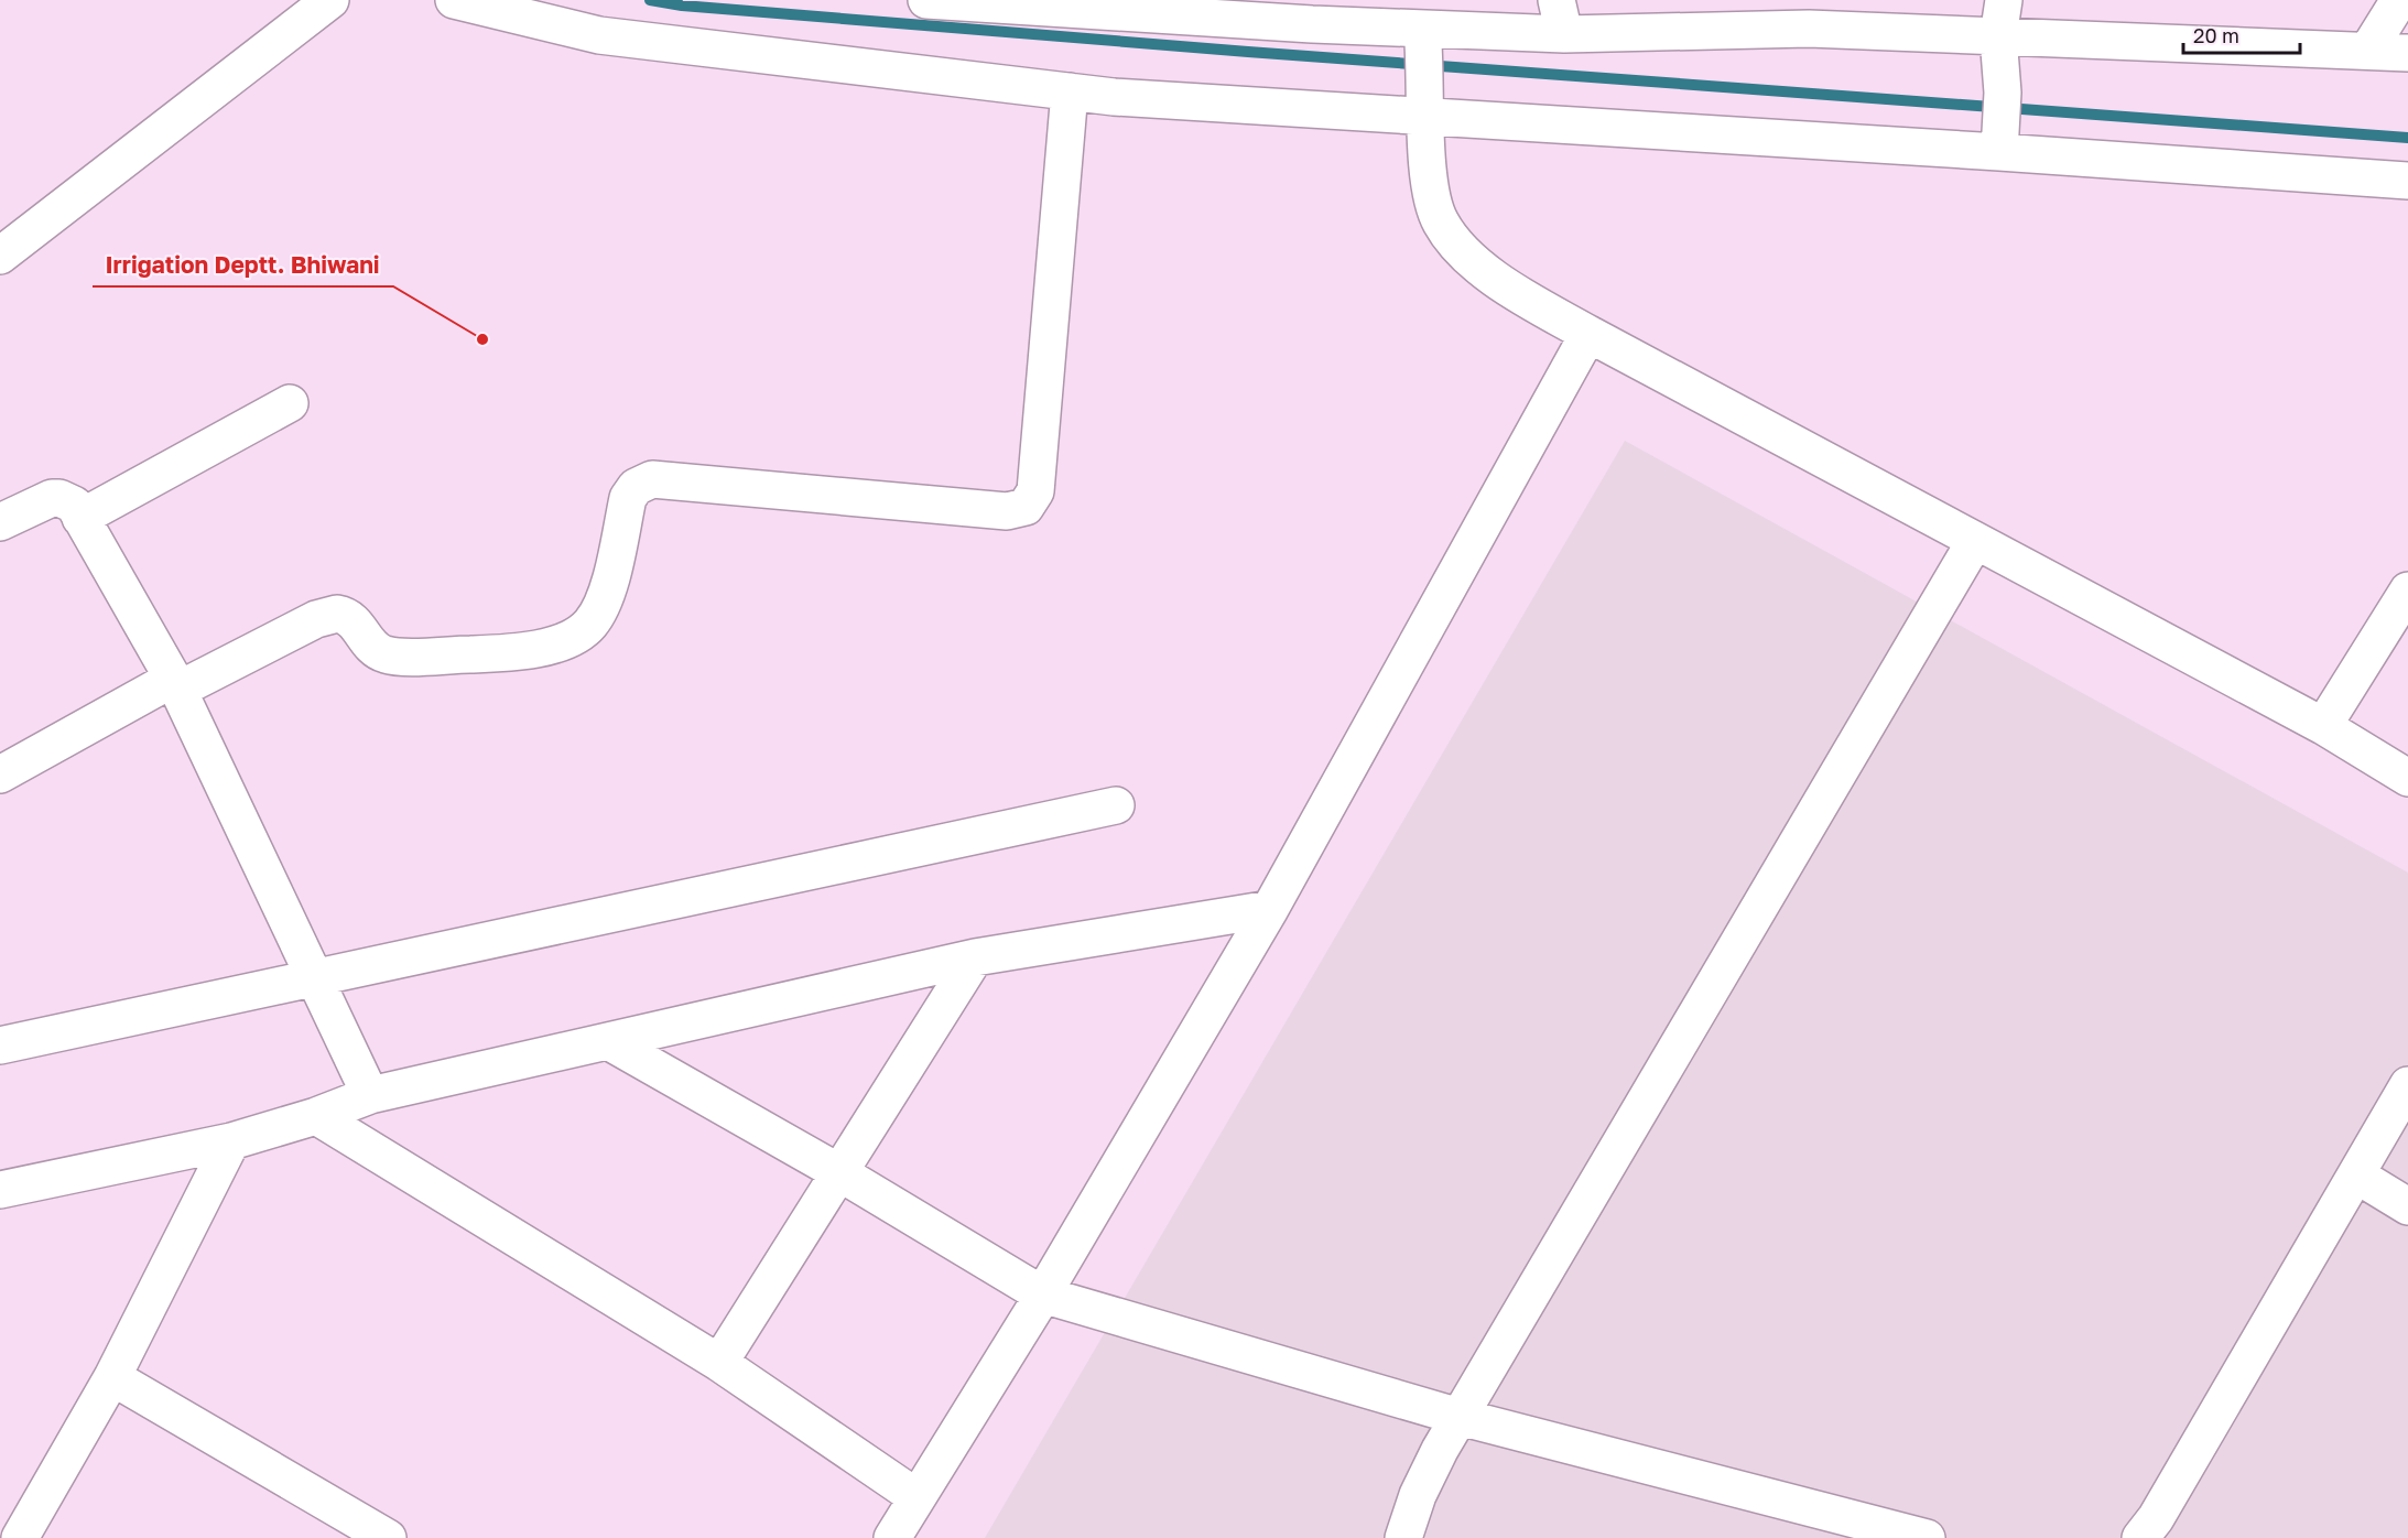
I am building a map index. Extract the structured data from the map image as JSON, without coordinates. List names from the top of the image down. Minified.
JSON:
{"places":["Irrigation Deptt. Bhiwani"],"scale_bar":"20 m"}
